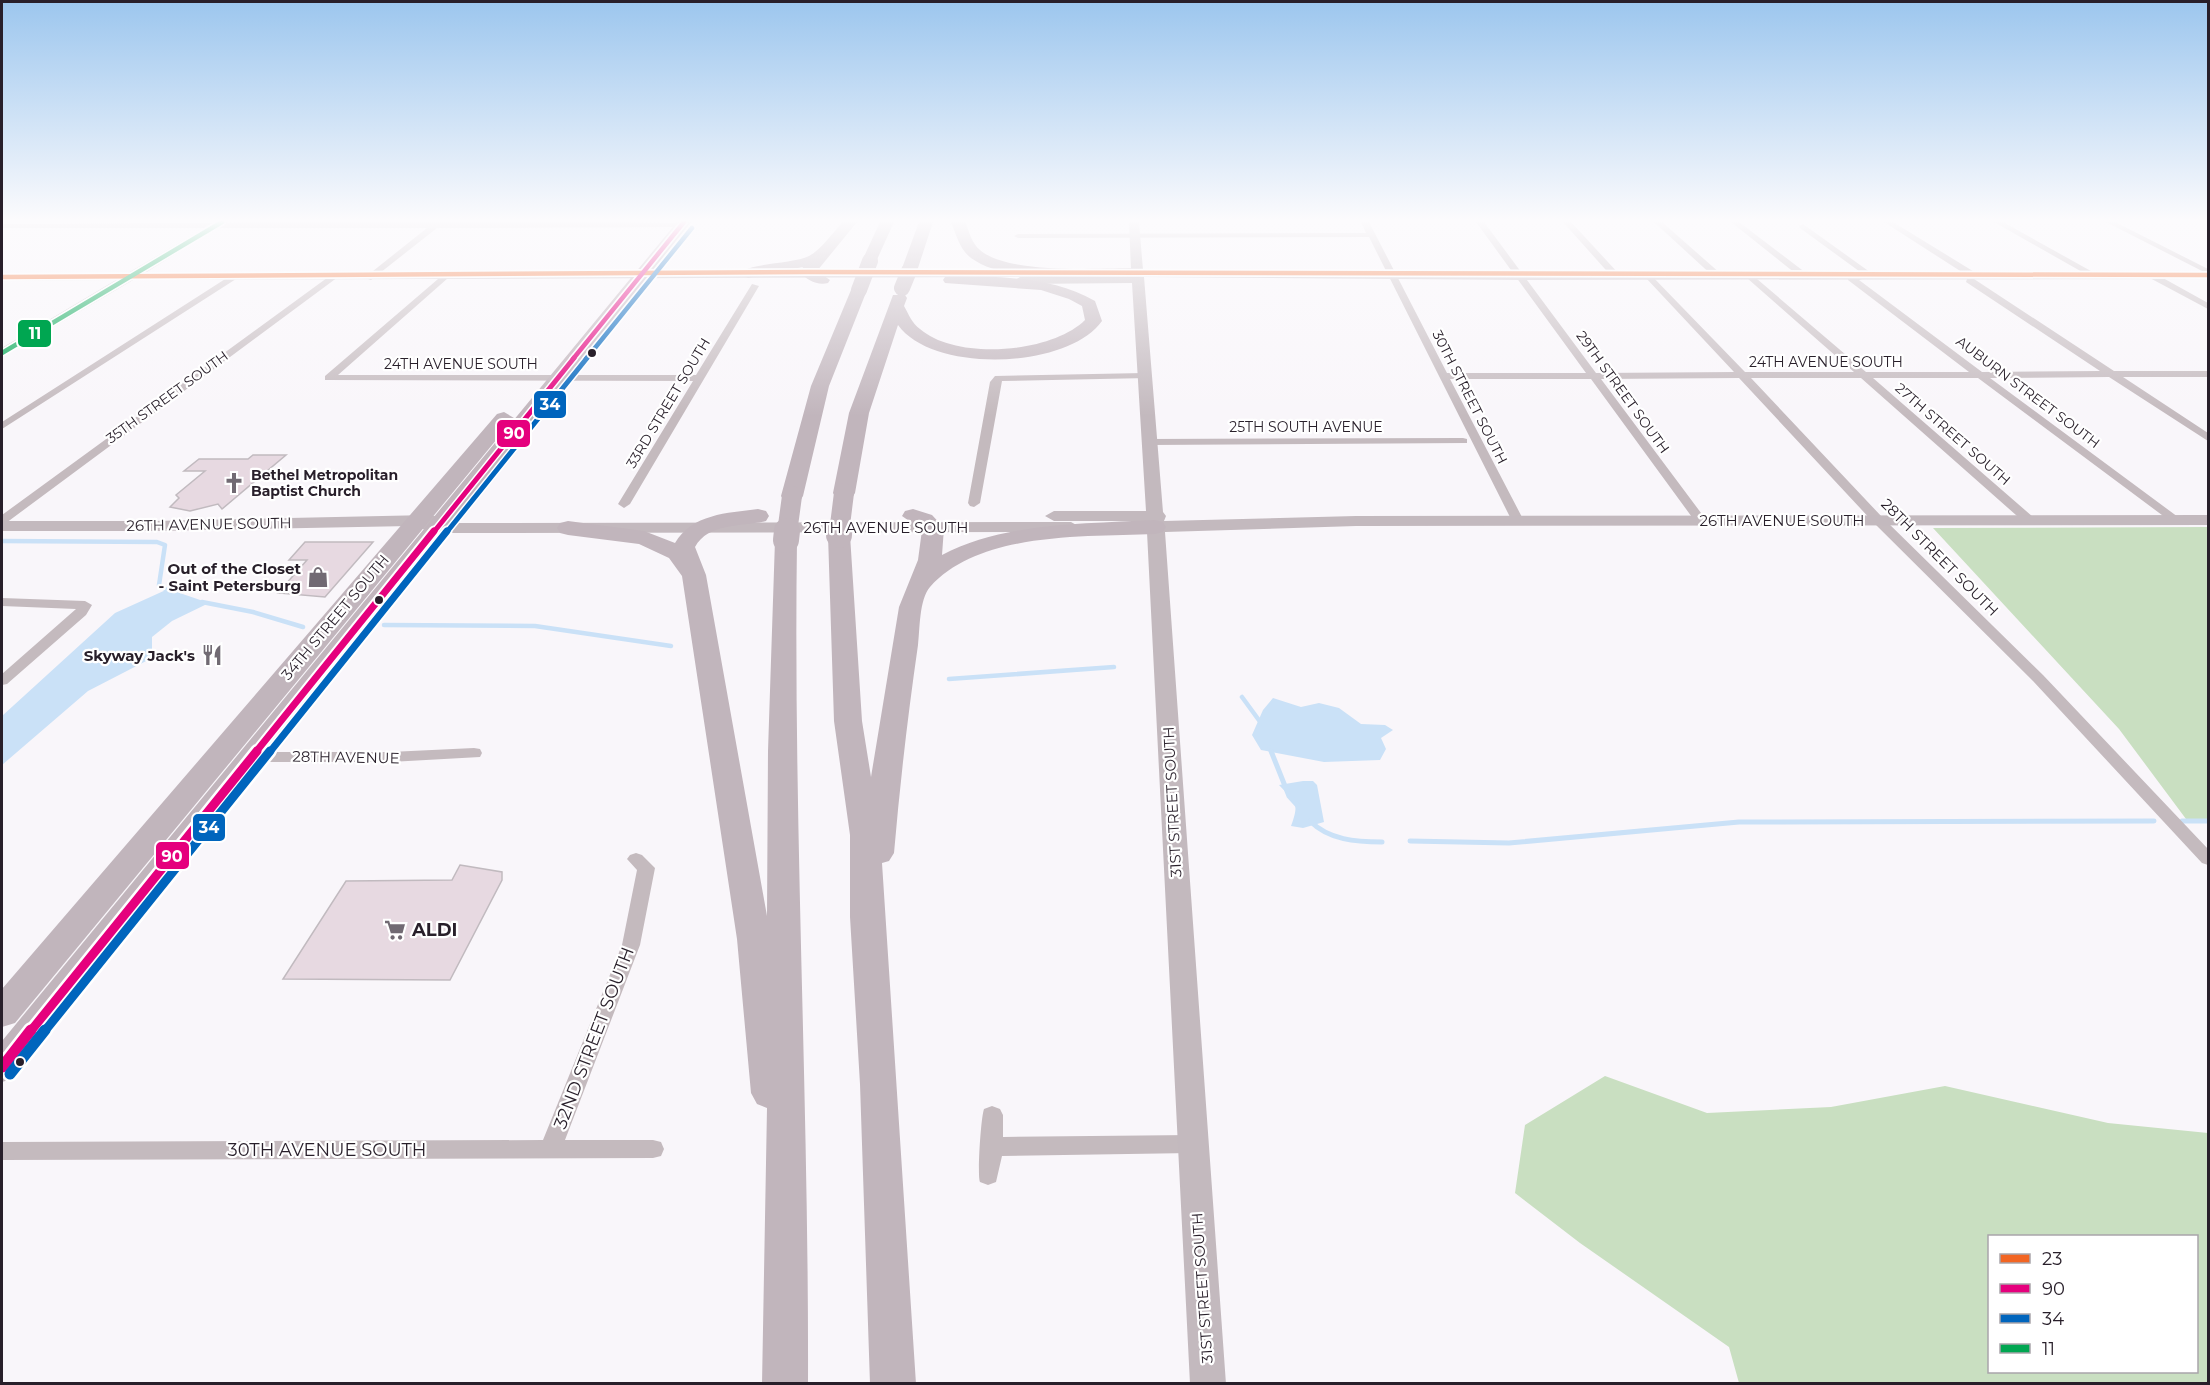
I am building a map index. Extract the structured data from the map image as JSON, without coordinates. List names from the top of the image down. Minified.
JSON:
{"streets":{"highway":["34TH STREET SOUTH"],"main road":["26TH AVENUE SOUTH","31ST STREET SOUTH"],"street":["24TH AVENUE SOUTH","29TH STREET SOUTH","AUBURN STREET SOUTH","35TH STREET SOUTH","30TH STREET SOUTH","33RD STREET SOUTH","25TH SOUTH AVENUE","27TH STREET SOUTH","28TH STREET SOUTH","28TH AVENUE","32ND STREET SOUTH","30TH AVENUE SOUTH"]},"crossings":[["24TH AVENUE SOUTH","29TH STREET SOUTH"],["24TH AVENUE SOUTH","AUBURN STREET SOUTH"],["24TH AVENUE SOUTH","30TH STREET SOUTH"],["24TH AVENUE SOUTH","33RD STREET SOUTH"],["24TH AVENUE SOUTH","27TH STREET SOUTH"],["24TH AVENUE SOUTH","28TH STREET SOUTH"],["24TH AVENUE SOUTH","34TH STREET SOUTH"],["29TH STREET SOUTH","26TH AVENUE SOUTH"],["AUBURN STREET SOUTH","26TH AVENUE SOUTH"],["30TH STREET SOUTH","26TH AVENUE SOUTH"],["25TH SOUTH AVENUE","31ST STREET SOUTH"],["27TH STREET SOUTH","26TH AVENUE SOUTH"],["26TH AVENUE SOUTH","28TH STREET SOUTH"],["26TH AVENUE SOUTH","34TH STREET SOUTH"],["26TH AVENUE SOUTH","31ST STREET SOUTH"],["34TH STREET SOUTH","28TH AVENUE"],["32ND STREET SOUTH","30TH AVENUE SOUTH"]],"places":{"church":["Bethel Metropolitan Baptist Church"],"shop":["Out of the Closet - Saint Petersburg"],"restaurant":["Skyway Jack's"],"supermarket":["ALDI"]},"lines":["transit line 90","transit line 34","transit line 11"],"legend":["23","90","34","11"]}
